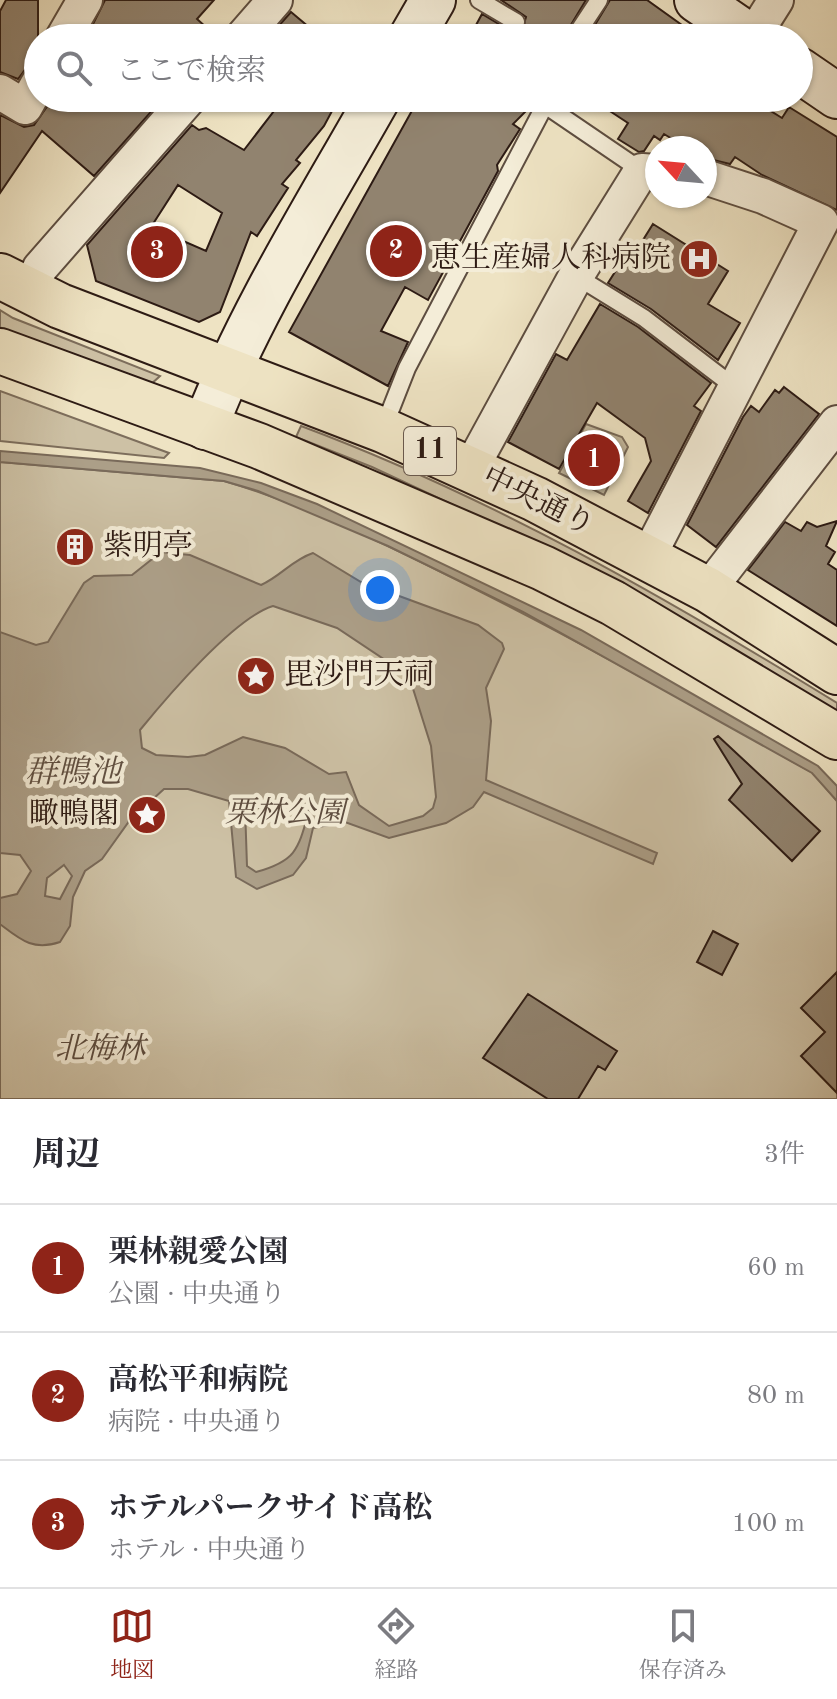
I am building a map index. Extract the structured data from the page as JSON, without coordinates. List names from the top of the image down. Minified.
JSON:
{"streets":{"highway":["11","中央通り"]},"water":["群鴨池"],"parks":["栗林公園","北梅林"],"places":{"hospital":["恵生産婦人科病院"],"building":["紫明亭"],"place":["毘沙門天祠","瞰鴨閣"]},"north":"top left","page":{"search":"ここで検索","pins":["2","3","1"],"heading":["周辺","3件"],"list":[{"mark":"1","name":"栗林親愛公園","note":"公園 · 中央通り","value":"60 m"},{"mark":"2","name":"高松平和病院","note":"病院 · 中央通り","value":"80 m"},{"mark":"3","name":"ホテルパークサイド高松","note":"ホテル · 中央通り","value":"100 m"}],"nav":["地図","経路","保存済み"]}}
